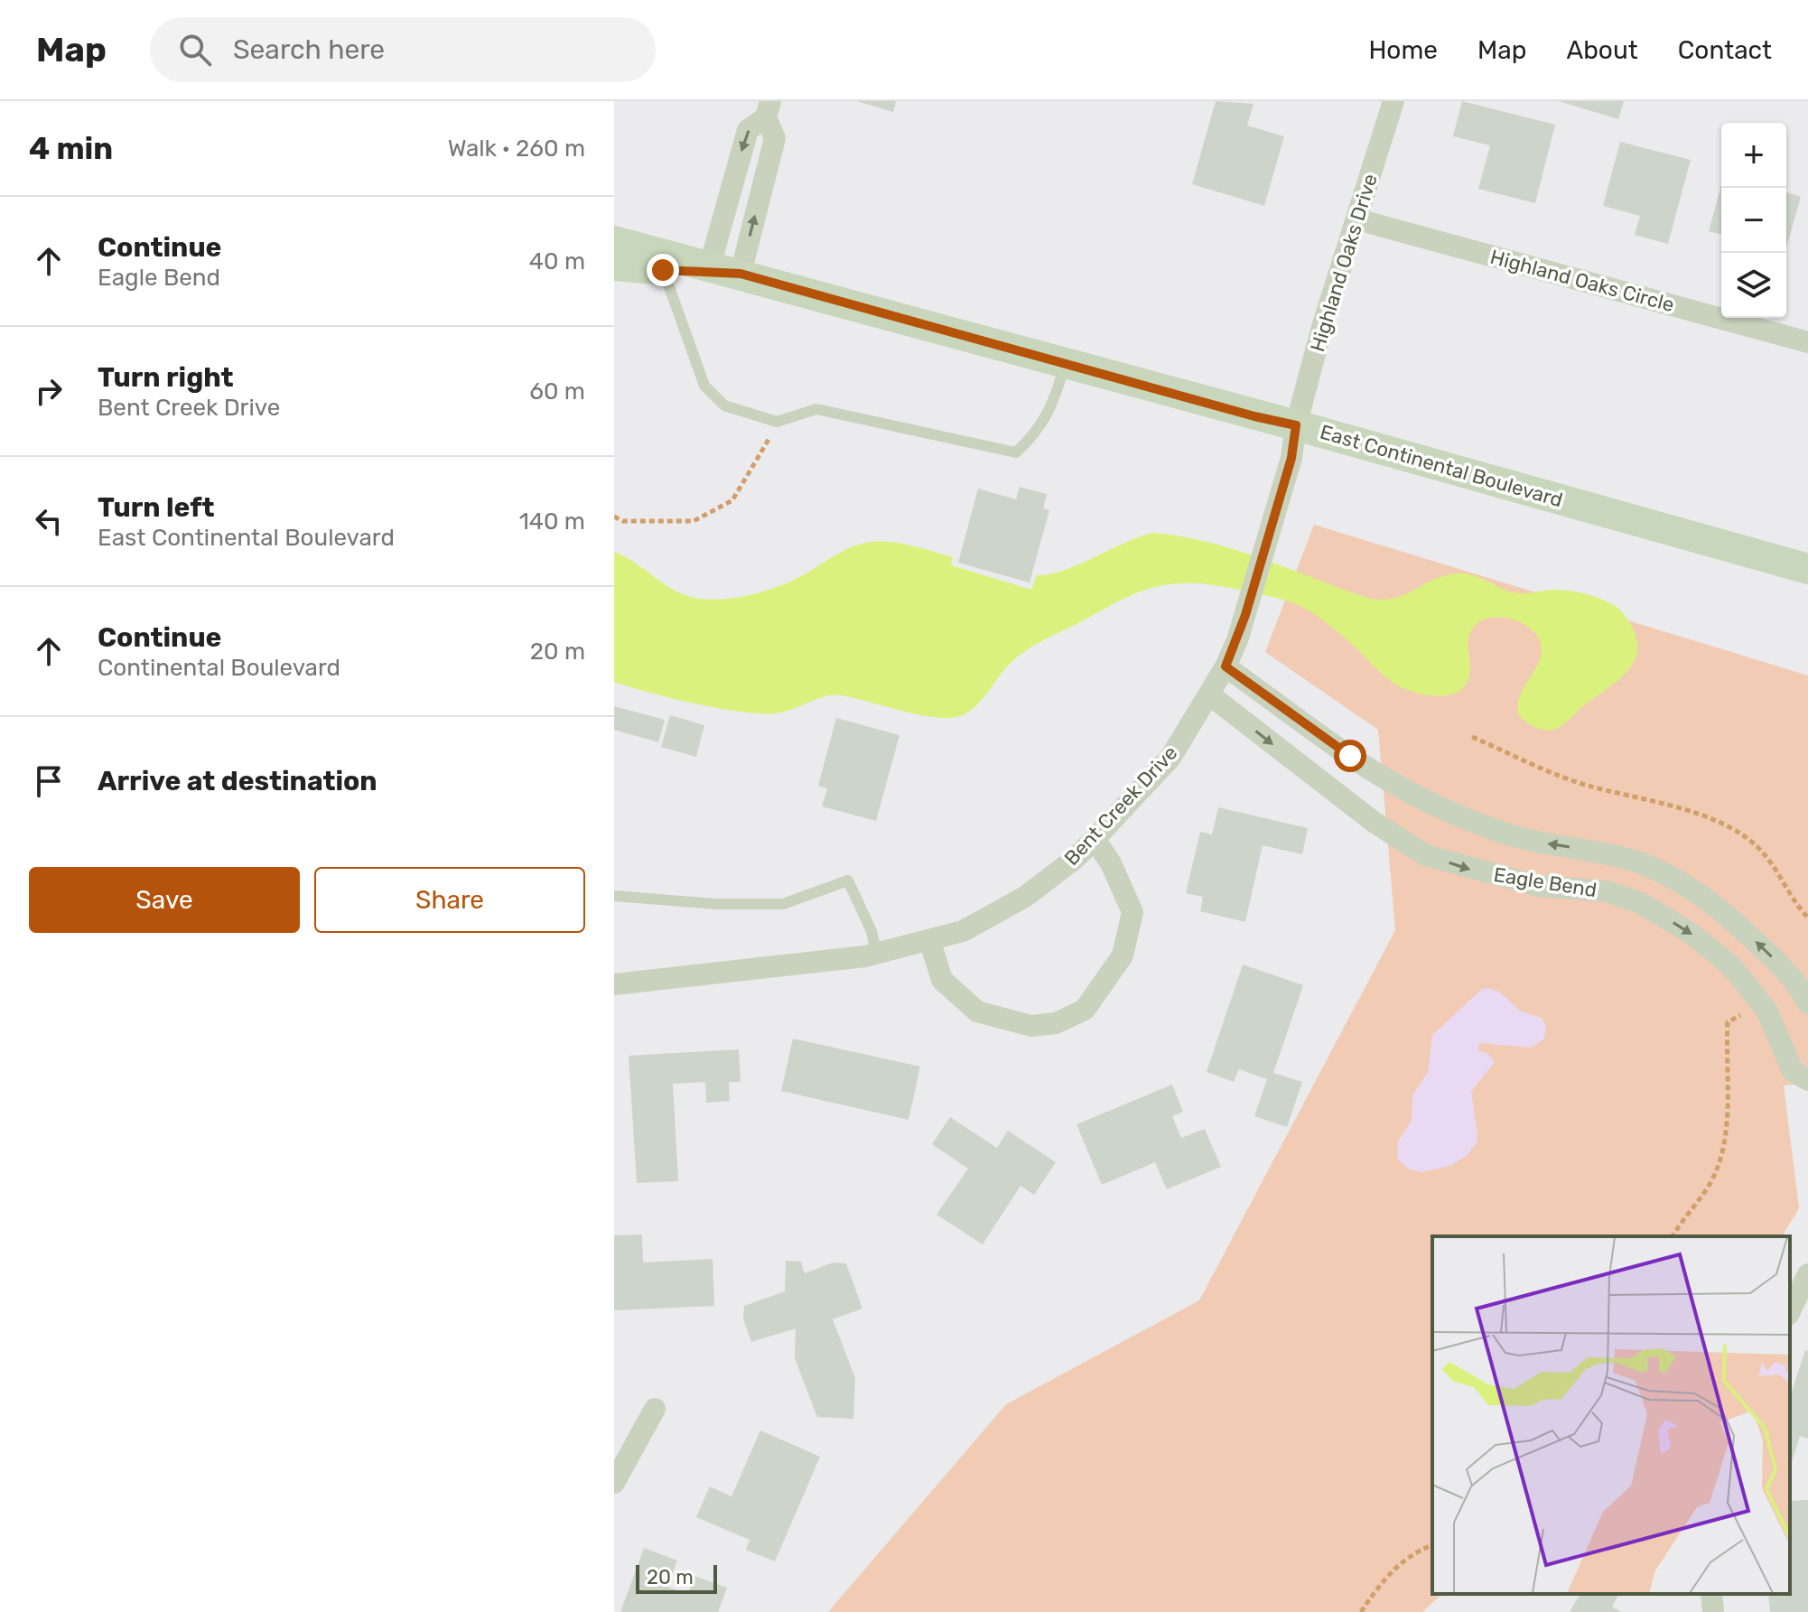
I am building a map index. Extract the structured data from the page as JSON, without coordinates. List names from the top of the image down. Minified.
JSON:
{"streets":{"main road":["East Continental Boulevard"],"street":["Highland Oaks Drive","Highland Oaks Circle","Bent Creek Drive","Eagle Bend"]},"crossings":[["Highland Oaks Drive","Highland Oaks Circle"],["Highland Oaks Drive","East Continental Boulevard"],["Highland Oaks Drive","Bent Creek Drive"],["East Continental Boulevard","Bent Creek Drive"],["Bent Creek Drive","Eagle Bend"]],"scale_bar":"20 m","page":{"header":"Map","search":"Search here","nav":["Home","Map","About","Contact"],"heading":["4 min","Walk · 260 m"],"map_buttons":["+","−"],"list":[["Continue","Eagle Bend","40 m"],["Turn right","Bent Creek Drive","60 m"],["Turn left","East Continental Boulevard","140 m"],["Continue","Continental Boulevard","20 m"],"Arrive at destination"],"buttons":["Save","Share"],"scale":"20 m"}}
